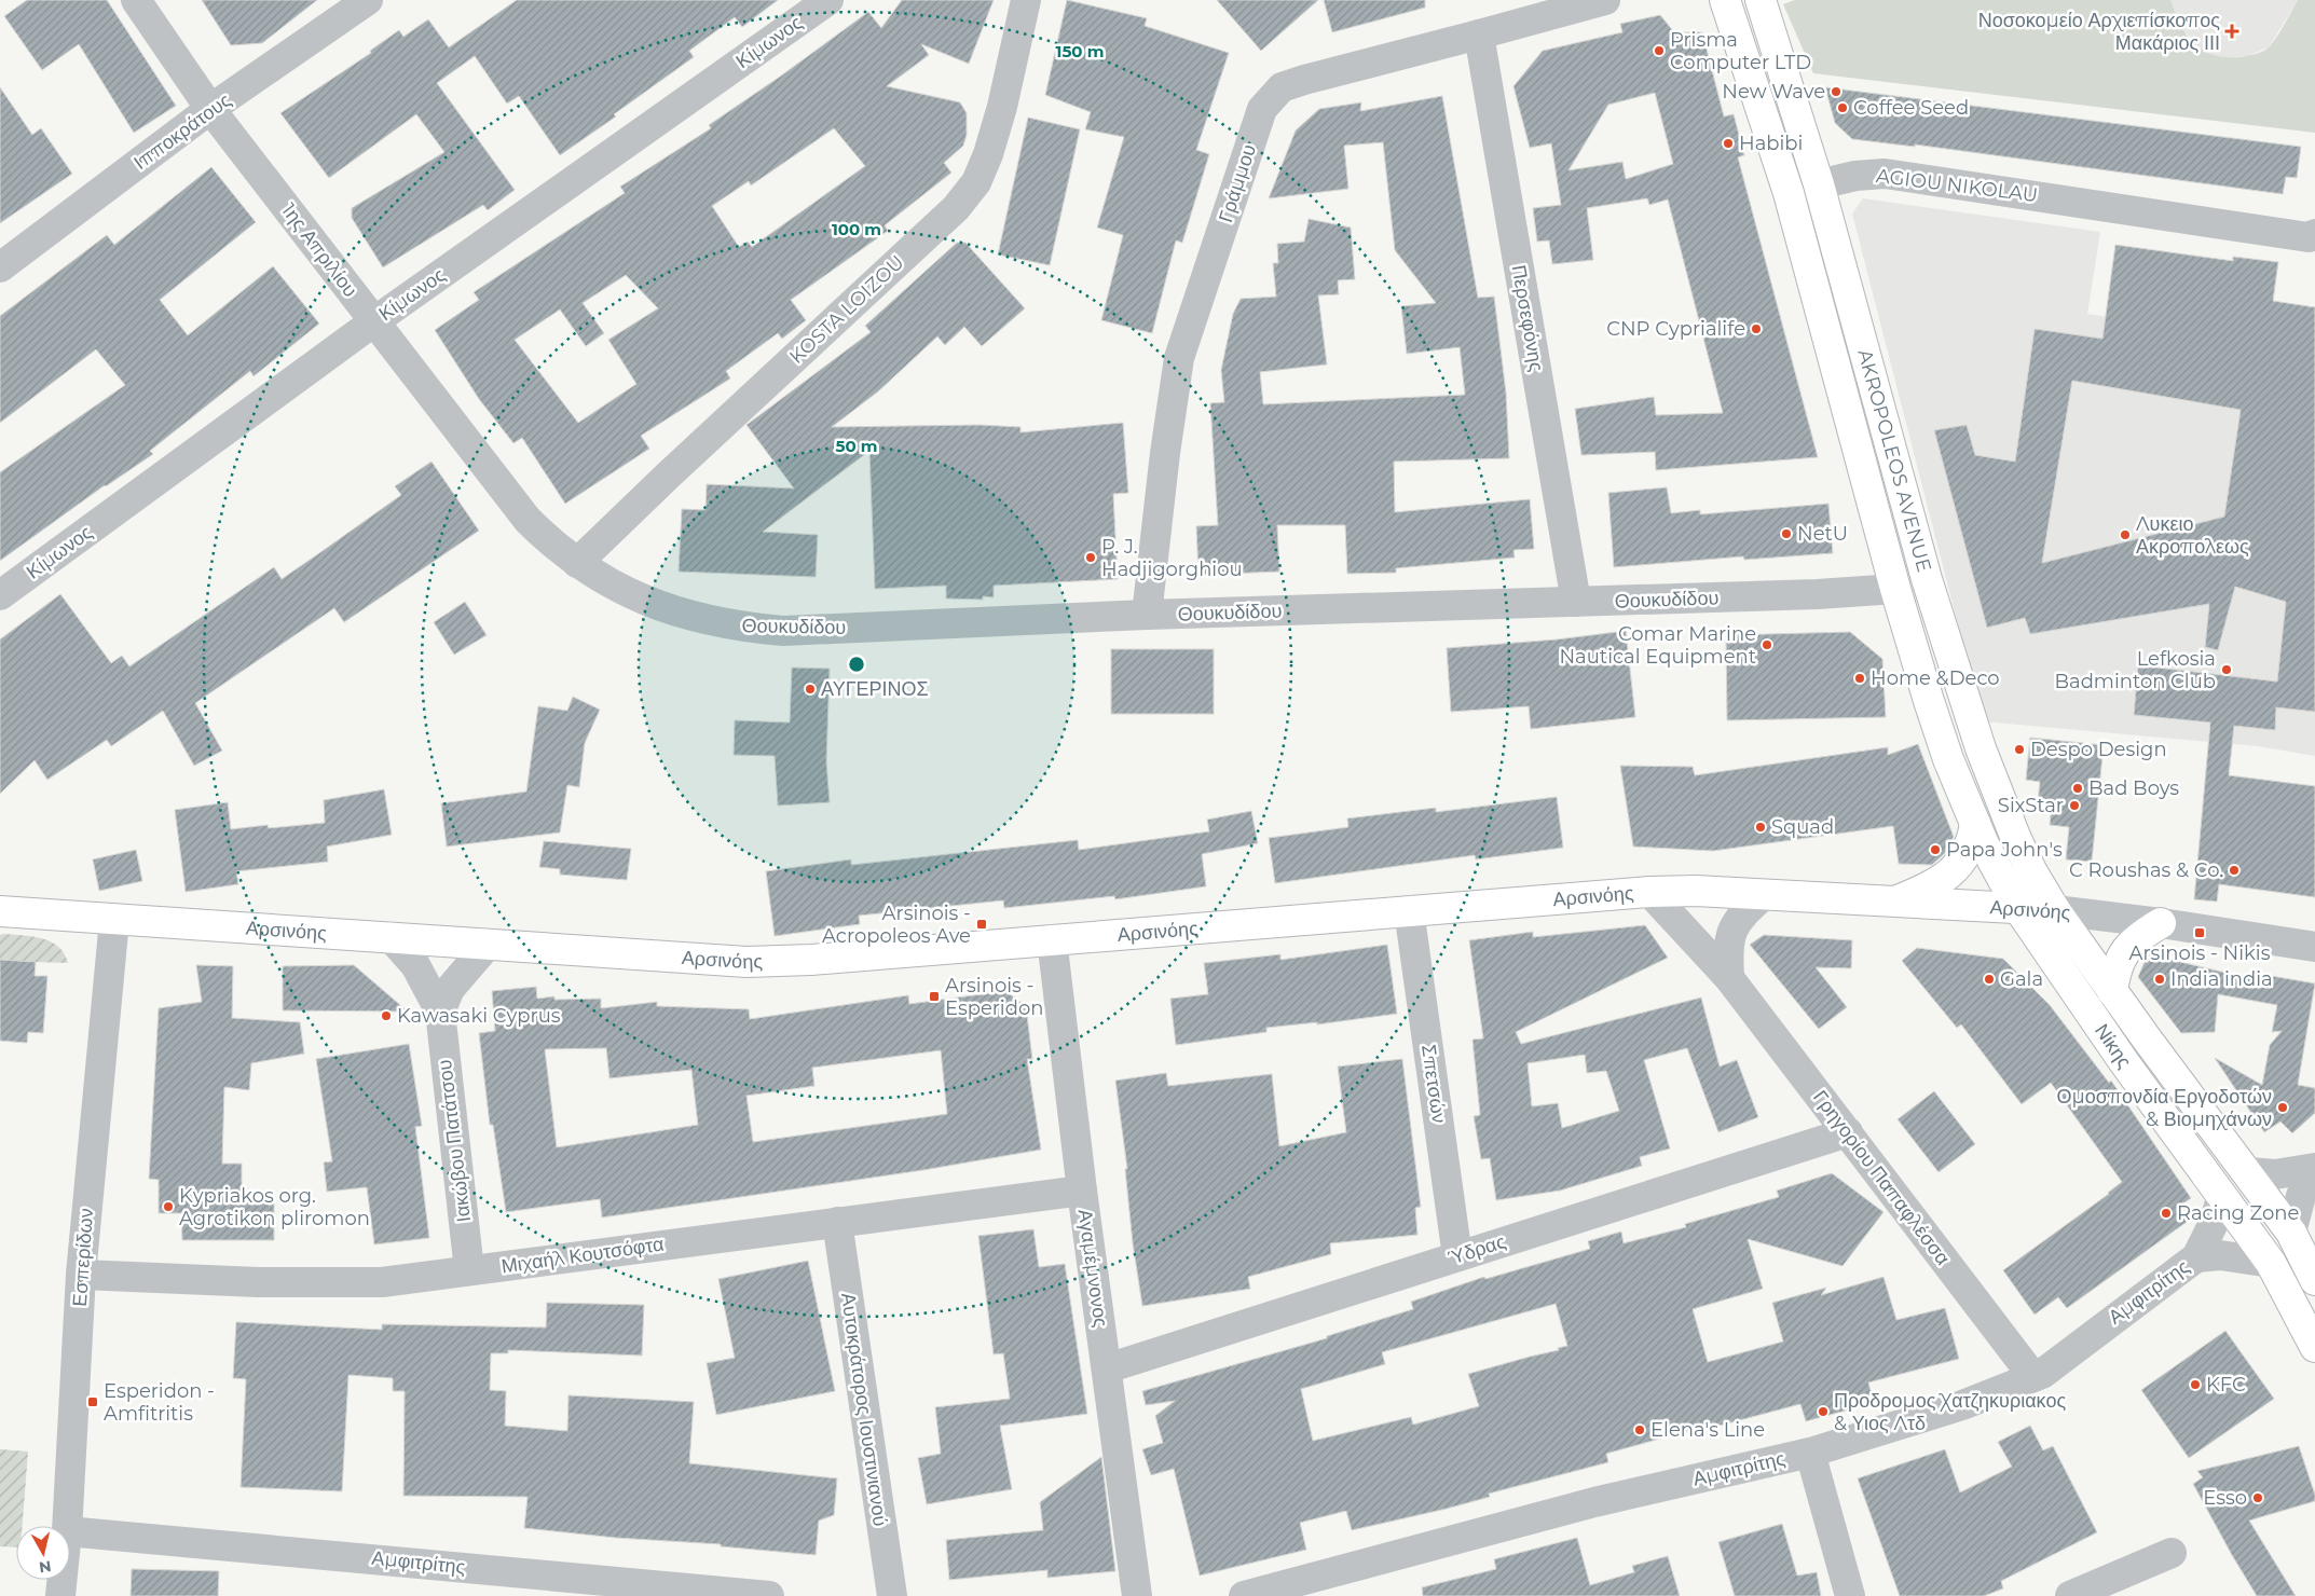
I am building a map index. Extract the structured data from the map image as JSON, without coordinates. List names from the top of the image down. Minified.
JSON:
{"streets":{"main road":["AKROPOLEOS AVENUE","Αρσινόης","Νίκης"],"street":["Κίμωνος","Ιπποκράτους","Γράμμου","AGIOU NIKOLAU","1ης Απριλίου","KOSTA LOIZOU","Περσεφόνης","Θουκυδίδου","Σπετσών","Ιακώβου Πατάτσου","Γρηγορίου Παπαφλέσσα","Ύδρας","Μιχαήλ Κουτσόφτα","Εσπερίδων","Αγαμέμνονος","Αμφιτρίτης","Αυτοκράτορος Ιουστινιανού"]},"crossings":[["Κίμωνος","1ης Απριλίου"],["Ιπποκράτους","1ης Απριλίου"],["Γράμμου","Περσεφόνης"],["Γράμμου","Θουκυδίδου"],["AGIOU NIKOLAU","AKROPOLEOS AVENUE"],["1ης Απριλίου","KOSTA LOIZOU"],["1ης Απριλίου","Θουκυδίδου"],["KOSTA LOIZOU","Θουκυδίδου"],["Περσεφόνης","Θουκυδίδου"],["AKROPOLEOS AVENUE","Θουκυδίδου"],["AKROPOLEOS AVENUE","Αρσινόης"],["AKROPOLEOS AVENUE","Νίκης"],["Αρσινόης","Νίκης"],["Αρσινόης","Σπετσών"],["Αρσινόης","Ιακώβου Πατάτσου"],["Αρσινόης","Γρηγορίου Παπαφλέσσα"],["Αρσινόης","Εσπερίδων"],["Αρσινόης","Αγαμέμνονος"],["Νίκης","Αμφιτρίτης"],["Σπετσών","Ύδρας"],["Ιακώβου Πατάτσου","Μιχαήλ Κουτσόφτα"],["Γρηγορίου Παπαφλέσσα","Ύδρας"],["Γρηγορίου Παπαφλέσσα","Αμφιτρίτης"],["Ύδρας","Αγαμέμνονος"],["Μιχαήλ Κουτσόφτα","Εσπερίδων"],["Μιχαήλ Κουτσόφτα","Αγαμέμνονος"],["Μιχαήλ Κουτσόφτα","Αυτοκράτορος Ιουστινιανού"]],"places":{"health":["Νοσοκομείο Αρχιεπίσκοπος Μακάριος ΙΙΙ"],"other":["Prisma Computer LTD","New Wave","Coffee Seed","Habibi","CNP Cyprialife","NetU","Λυκειο Ακροπολεως","P. J. Hadjigorghiou","Comar Marine Nautical Equipment","Lefkosia Badminton Club","Home &Deco","ΑΥΓΕΡΙΝΟΣ","Despo Design","Bad Boys","SixStar","Squad","Papa John's","C Roushas & Co.","Gala","India india","Kawasaki Cyprus","Ομοσπονδία Εργοδοτών & Βιομηχάνων","Kypriakos org. Agrotikon pliromon","Racing Zone","KFC","Προδρομος Χατζηκυριακος & Υιος Λτδ","Elena's Line","Esso"],"transit":["Arsinois - Acropoleos Ave","Arsinois - Nikis","Arsinois - Esperidon","Esperidon - Amfitritis"]},"north":"bottom","rings":["150 m","100 m","50 m"]}
